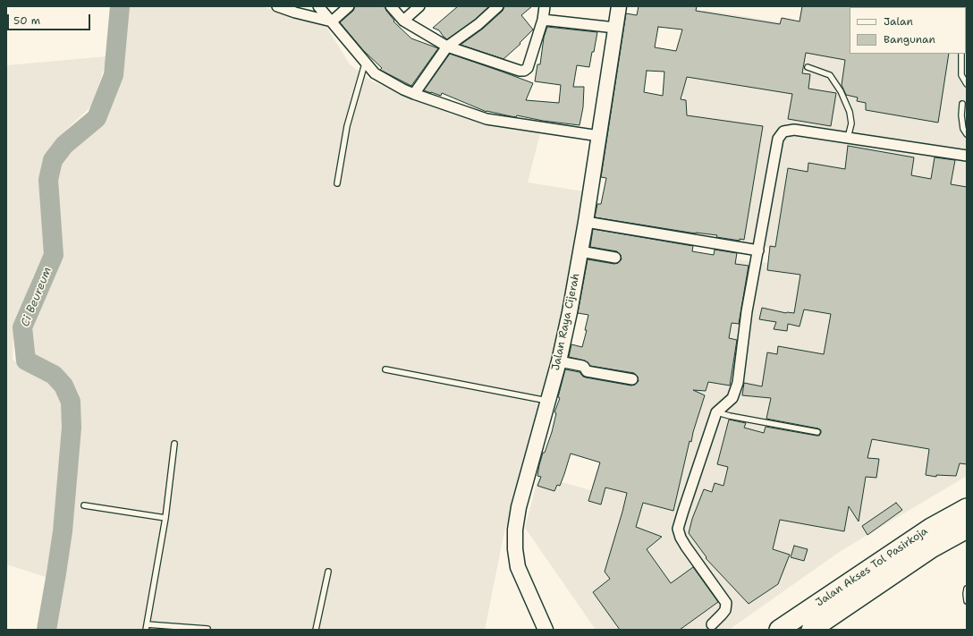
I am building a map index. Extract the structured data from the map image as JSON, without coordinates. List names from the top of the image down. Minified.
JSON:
{"streets":{"highway":["Jalan Akses Tol Pasirkoja"],"main road":["Jalan Raya Cijerah"]},"water":["Ci Beureum"],"legend":["Jalan","Bangunan"],"scale_bar":"50 m"}
